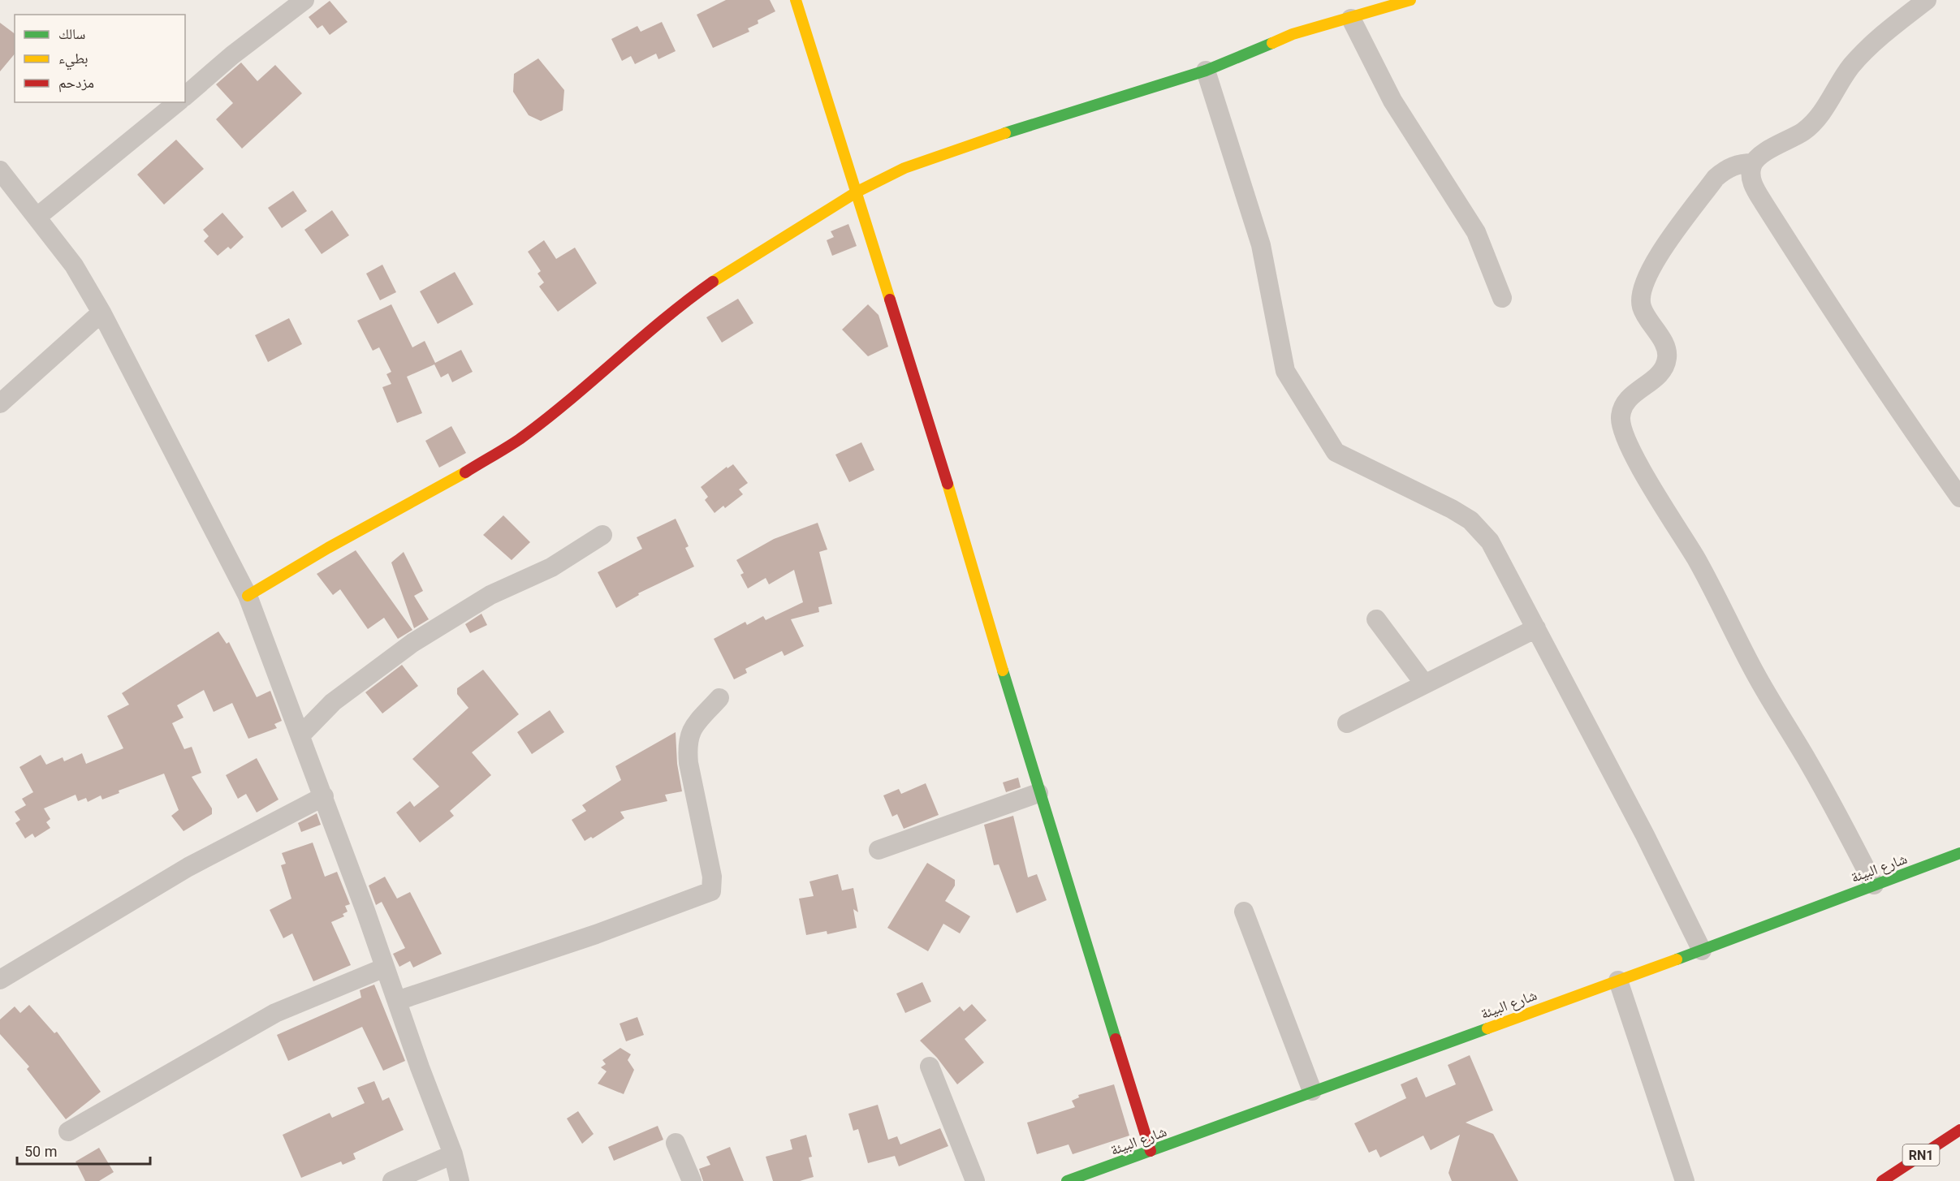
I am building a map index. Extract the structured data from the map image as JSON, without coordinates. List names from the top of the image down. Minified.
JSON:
{"streets":{"street":["شارع البيئة","RN1"]},"legend":["سالك","بطيء","مزدحم"],"scale_bar":"50 m"}
